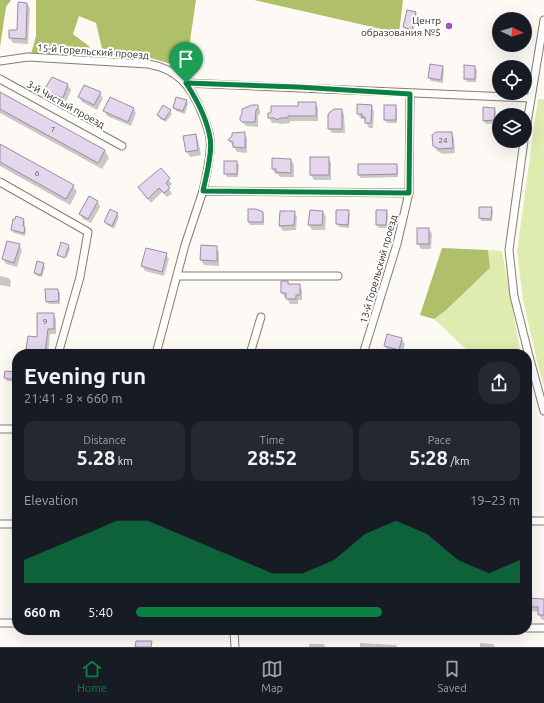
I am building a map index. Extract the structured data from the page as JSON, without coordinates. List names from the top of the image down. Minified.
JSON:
{"streets":{"street":["15-й Горельский проезд","3-й Чистый проезд","13-й Горельский проезд"]},"places":["Центр образования №5"],"house_numbers":["7","24","6","9"],"north":"right","page":{"heading":["Evening run","21:41 · 8 × 660 m"],"stats":[["Distance","5.28 km"],["Time","28:52"],["Pace","5:28 /km"]],"chart":["Elevation","19–23 m"],"list":[{"name":"660 m","note":"5:40"}],"tabs":["Home","Map","Saved"]}}
